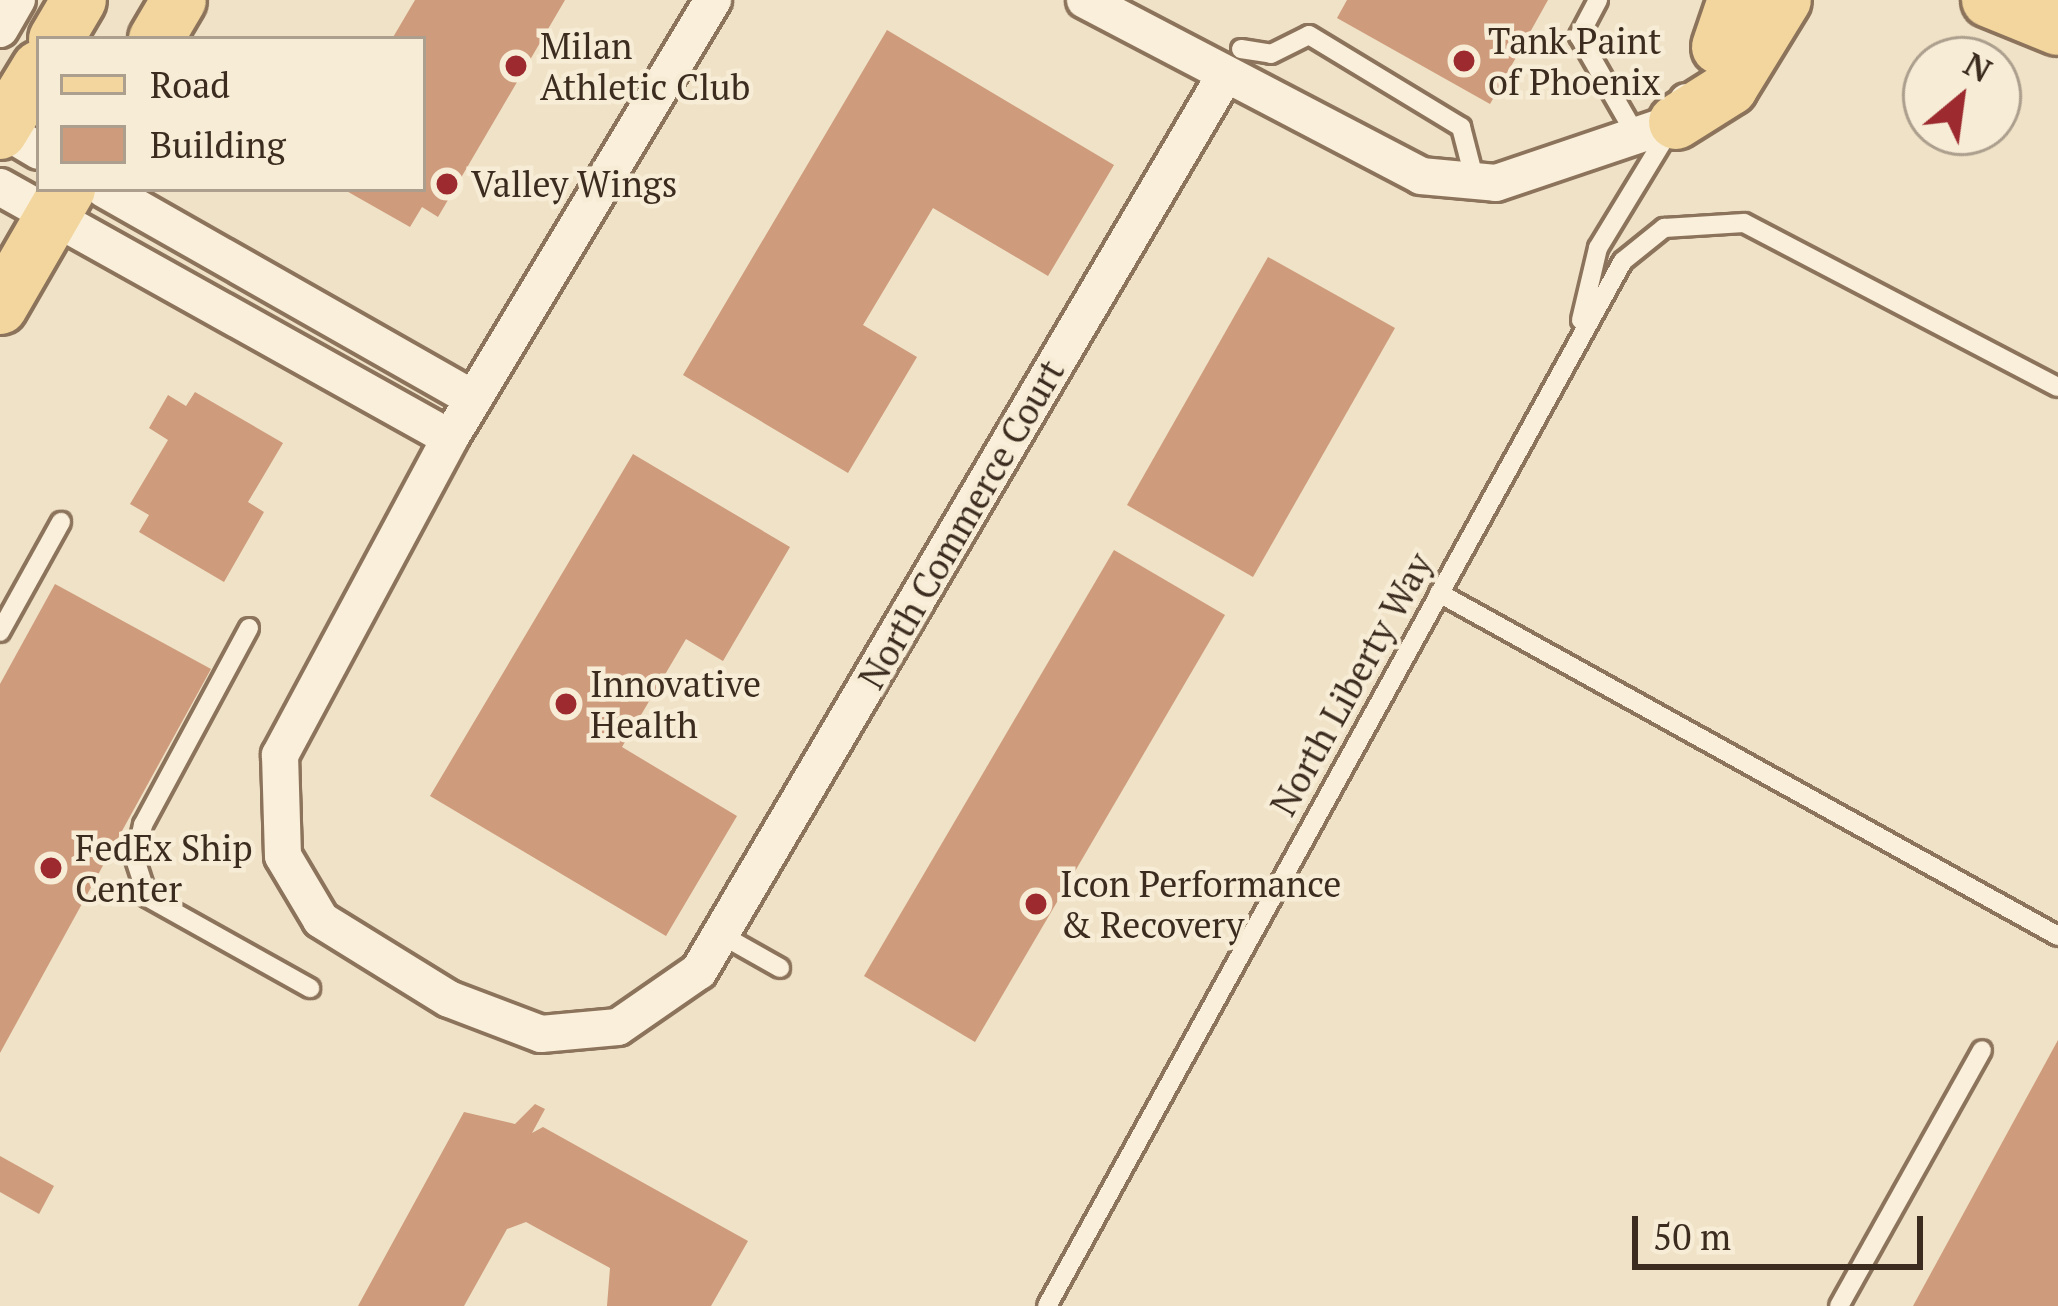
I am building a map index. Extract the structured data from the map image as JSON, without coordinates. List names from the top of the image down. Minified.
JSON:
{"streets":{"street":["North Commerce Court"],"lane":["North Liberty Way"]},"places":["Tank Paint of Phoenix","Milan Athletic Club","Valley Wings","Innovative Health","FedEx Ship Center","Icon Performance & Recovery"],"legend":["Road","Building"],"scale_bar":"50 m","north":"top right"}
